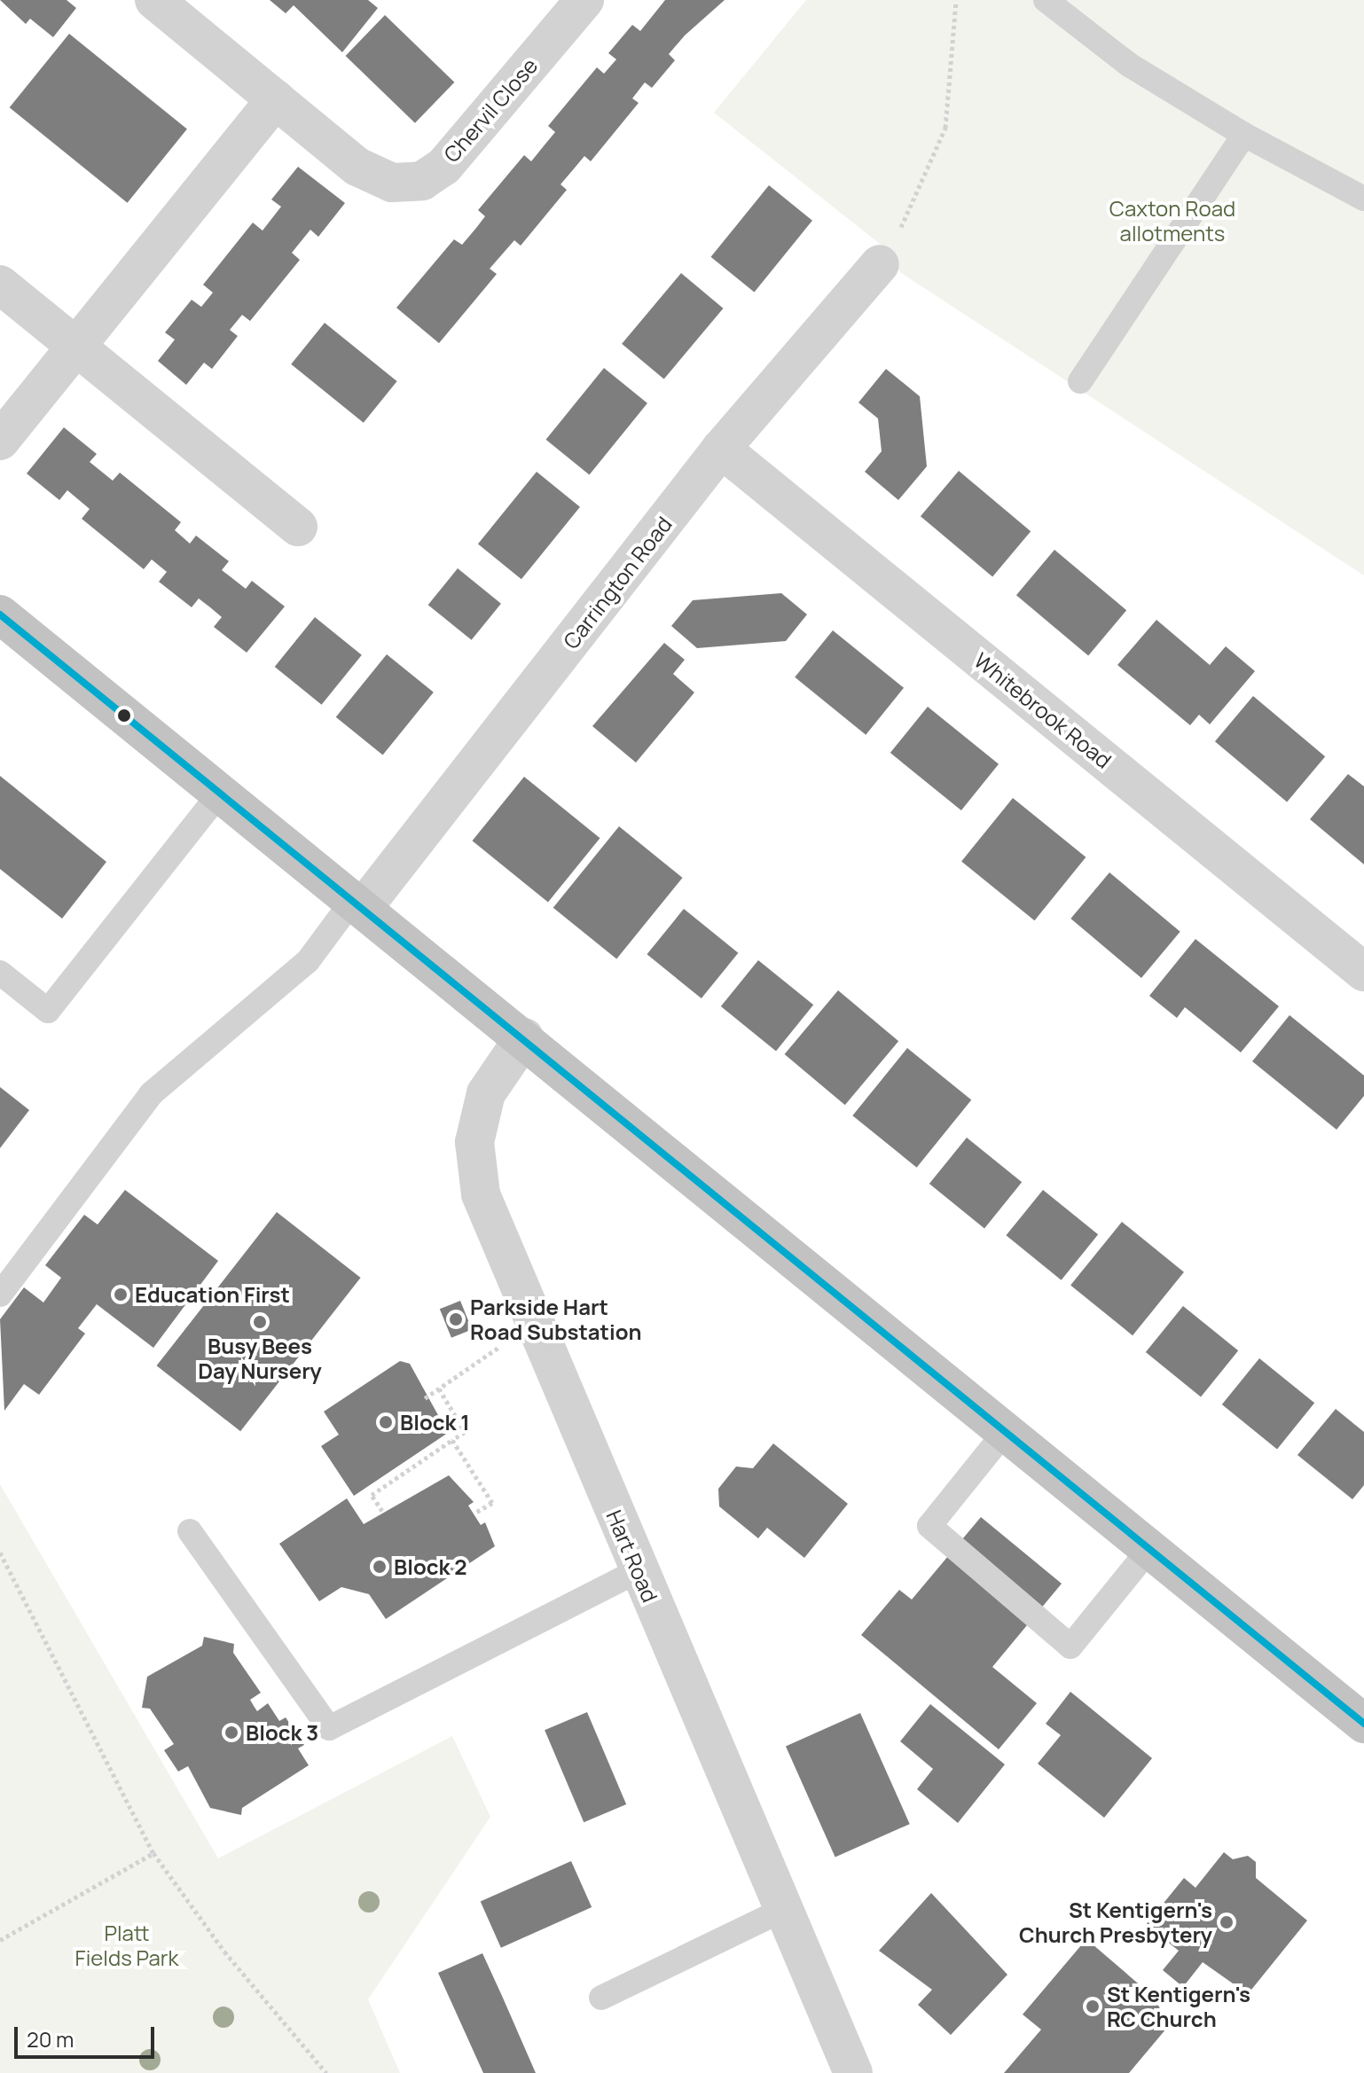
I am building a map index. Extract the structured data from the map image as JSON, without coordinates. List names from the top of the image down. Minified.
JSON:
{"streets":{"street":["Chervil Close","Carrington Road","Whitebrook Road","Hart Road"]},"crossings":[["Carrington Road","Whitebrook Road"]],"parks":["Caxton Road allotments","Platt Fields Park"],"places":["Education First","Parkside Hart Road Substation","Busy Bees Day Nursery","Block 1","Block 2","Block 3","St Kentigern's Church Presbytery","St Kentigern's RC Church"],"scale_bar":"20 m"}
